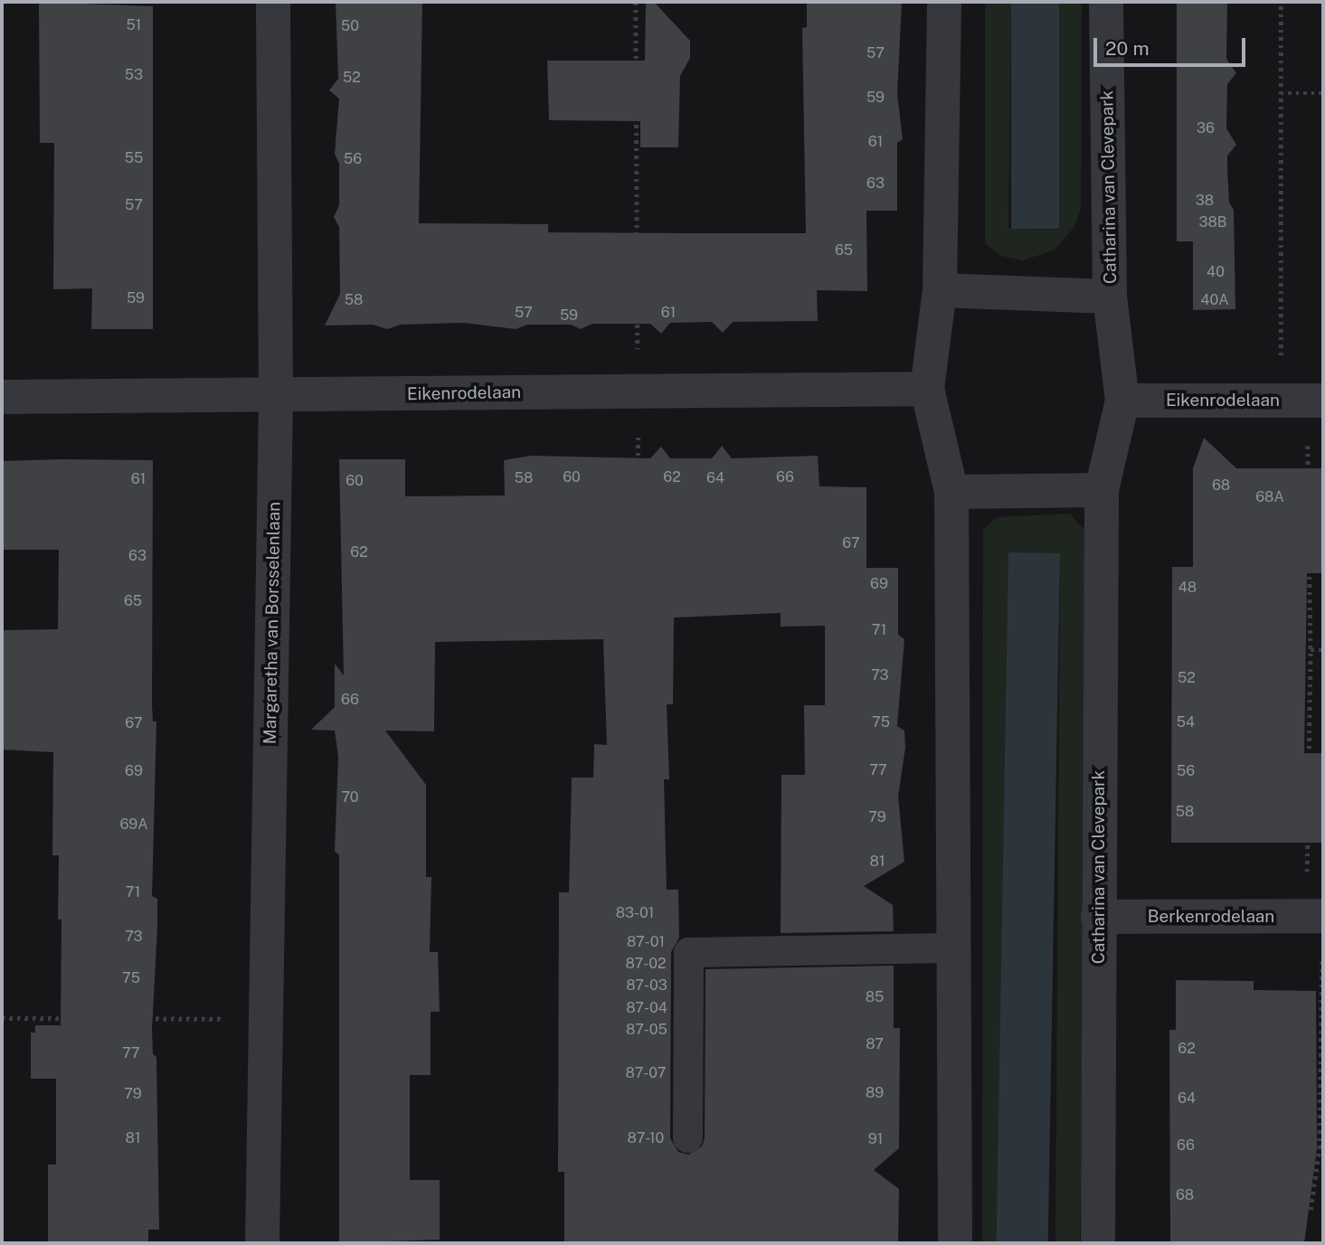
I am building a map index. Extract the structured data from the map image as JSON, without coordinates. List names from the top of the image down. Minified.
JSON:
{"streets":{"street":["Catharina van Clevepark","Eikenrodelaan","Margaretha van Borsselenlaan","Berkenrodelaan"]},"crossings":[["Catharina van Clevepark","Eikenrodelaan"],["Catharina van Clevepark","Berkenrodelaan"],["Eikenrodelaan","Margaretha van Borsselenlaan"]],"house_numbers":["51","50","57","53","52","59","36","61","55","56","63","38","57","38B","65","40","59","58","40A","57","61","59","60","62","66","58","64","61","60","68","68A","67","62","63","69","48","65","71","73","52","66","75","54","67","77","69","56","70","58","79","69A","81","71","83-01","73","87-01","87-02","75","87-03","85","87-04","87-05","87","62","77","87-07","89","79","64","81","87-10","91","66","68"],"scale_bar":"20 m"}
